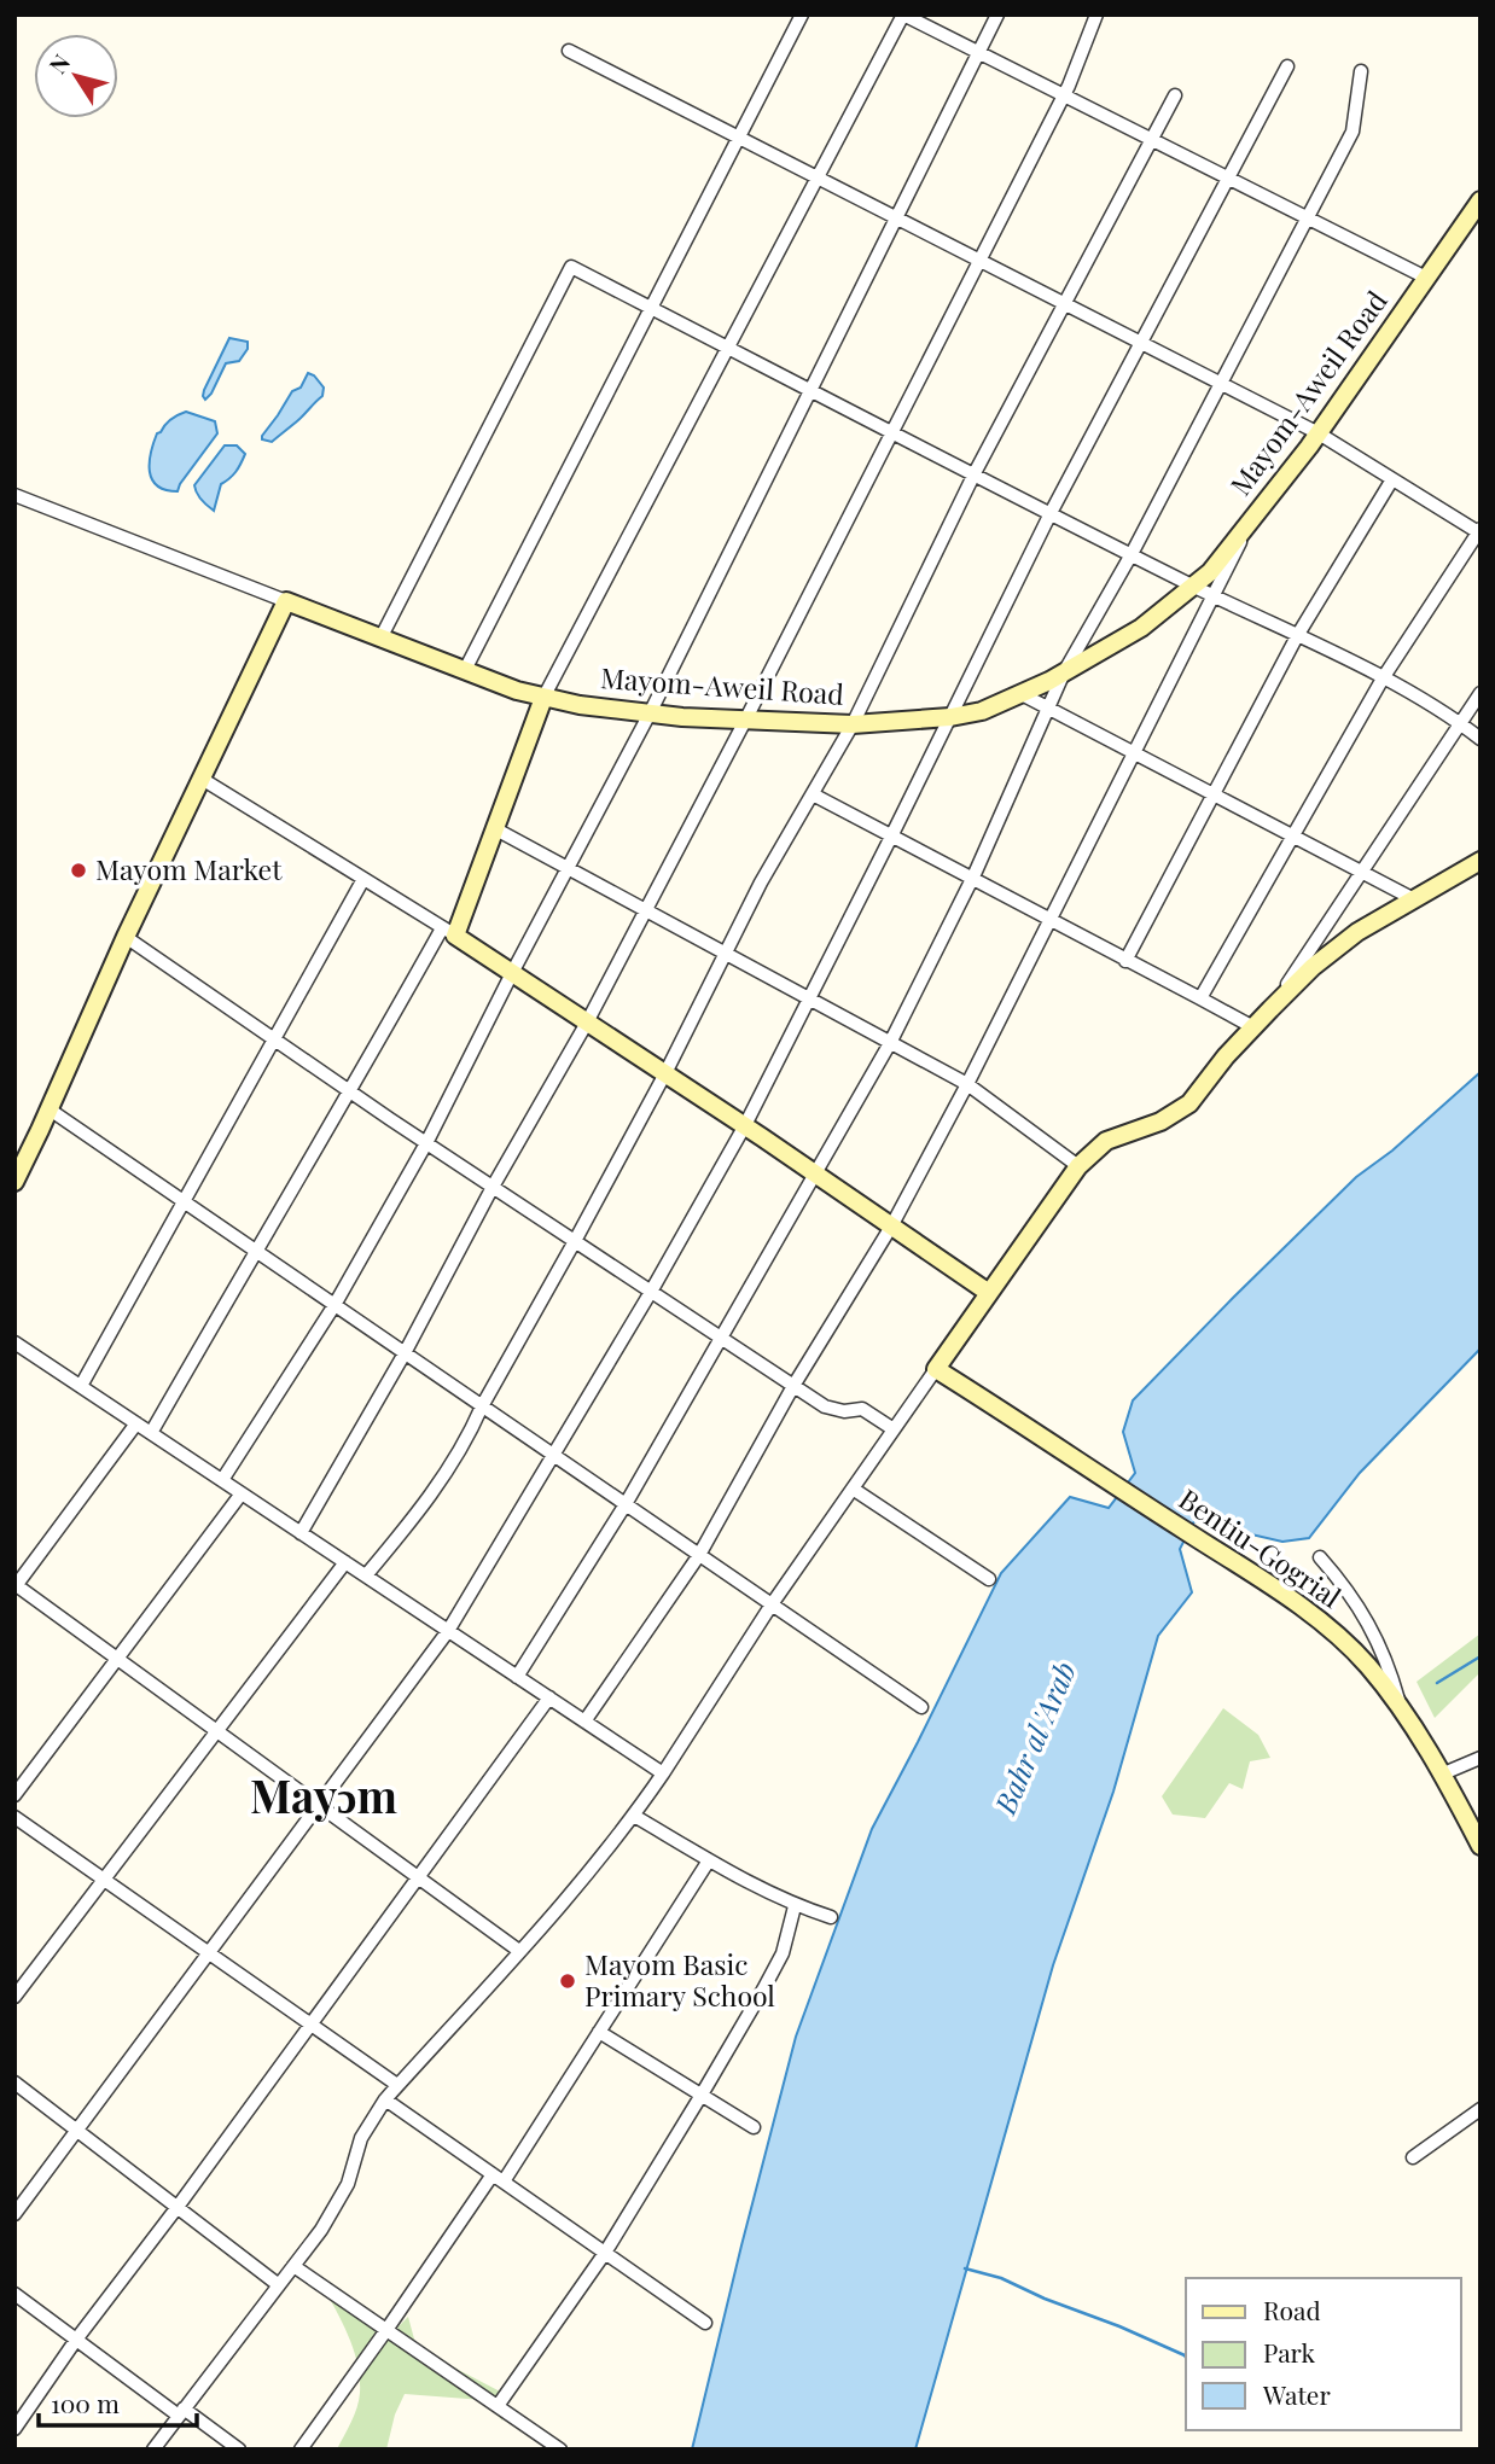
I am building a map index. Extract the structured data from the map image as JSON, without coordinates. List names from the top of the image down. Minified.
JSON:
{"streets":{"main road":["Mayom-Aweil Road","Bentiu-Gogrial"]},"districts":["Mayɔm"],"water":["Bahr al 'Arab"],"places":["Mayom Market","Mayom Basic Primary School"],"legend":["Road","Park","Water"],"scale_bar":"100 m","north":"top left"}
